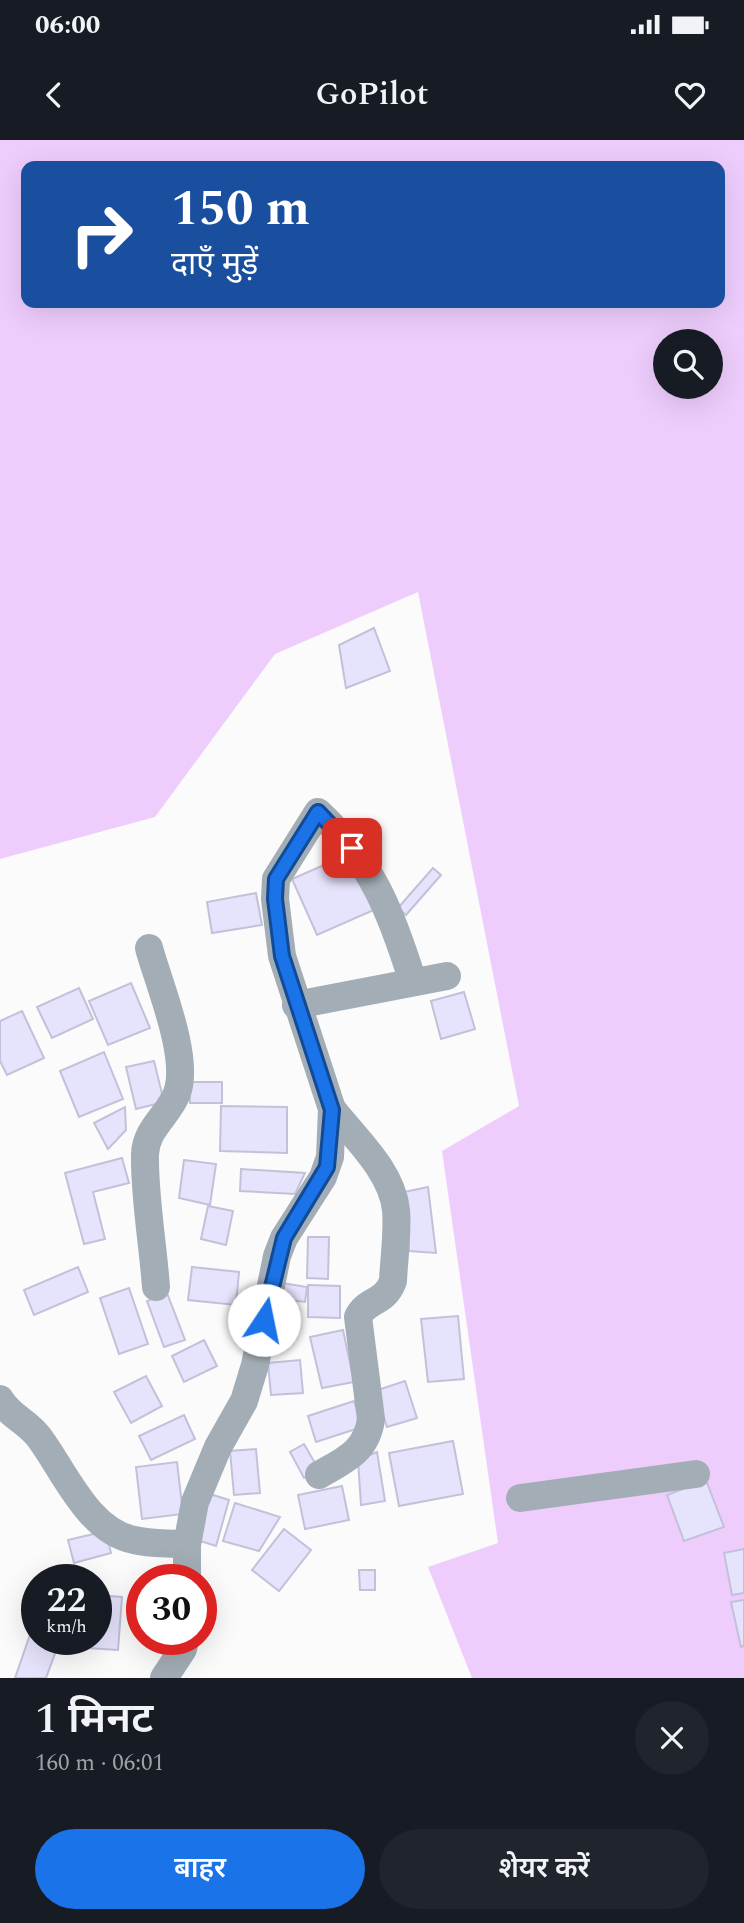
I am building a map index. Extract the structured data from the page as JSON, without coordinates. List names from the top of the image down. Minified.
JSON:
{"page":{"status":"06:00","header":"GoPilot","turn":["150 m","दाएँ मुड़ें"],"speed":"22 km/h","limit":"30","heading":["1 मिनट","160 m · 06:01"],"buttons":["बाहर","शेयर करें"]}}
